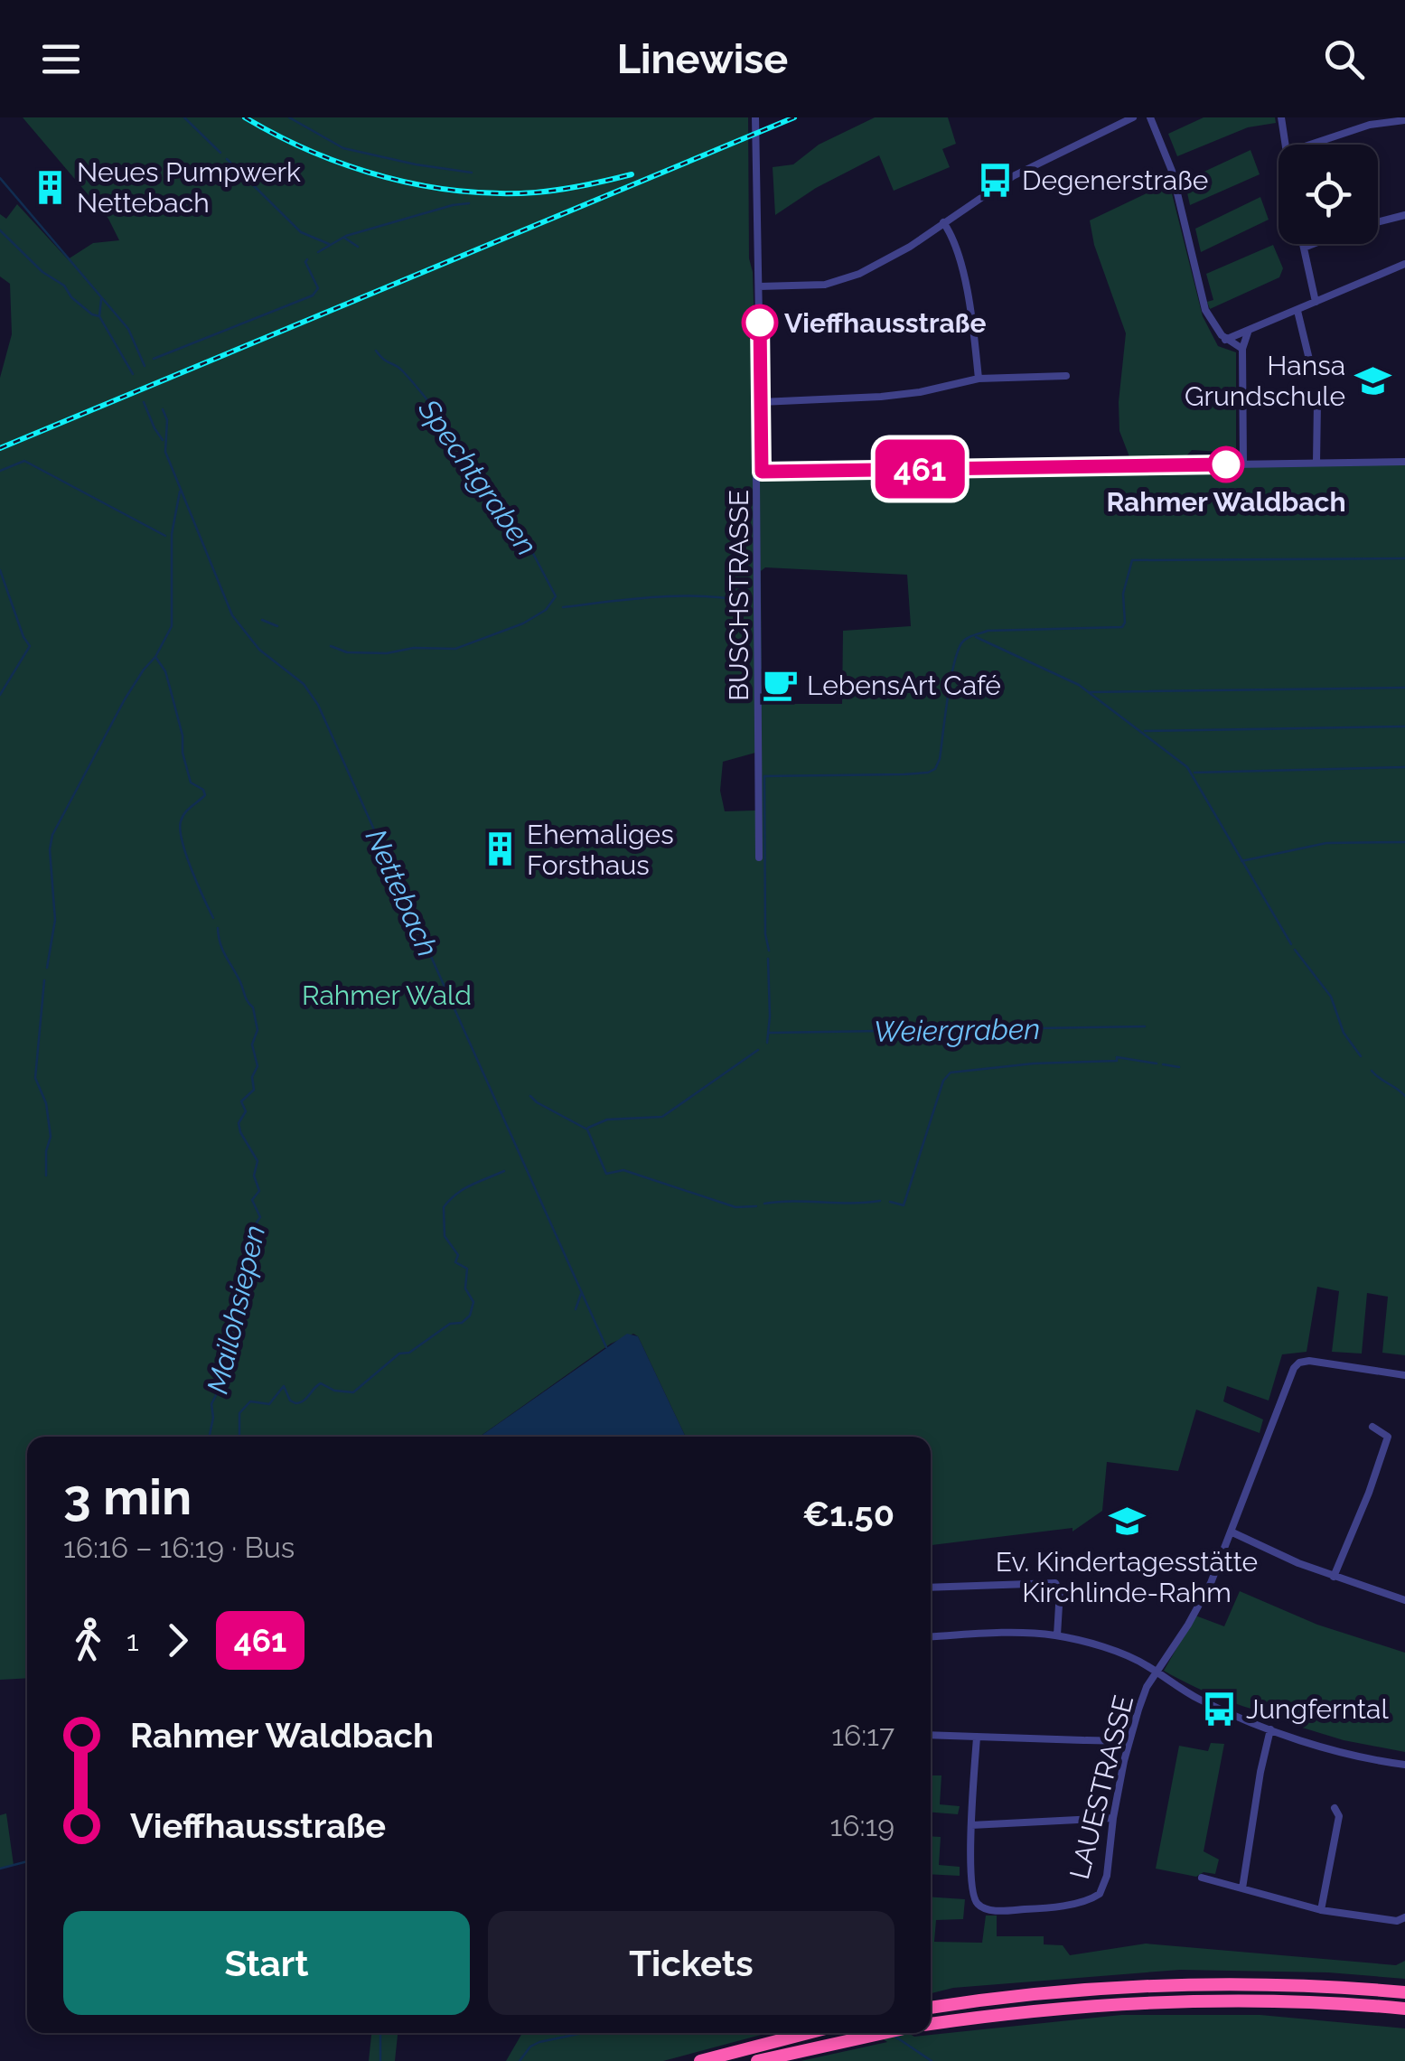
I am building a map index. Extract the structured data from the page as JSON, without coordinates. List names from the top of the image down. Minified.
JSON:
{"streets":{"street":["BUSCHSTRASSE","LAUESTRASSE"]},"water":["Spechtgraben","Nettebach","Weiergraben","Mailohsiepen"],"parks":["Rahmer Wald"],"places":{"bus stop":["Degenerstraße","Jungferntal"],"building":["Neues Pumpwerk Nettebach","Ehemaliges Forsthaus"],"other":["Vieffhausstraße","Rahmer Waldbach"],"school or university":["Hansa Grundschule","Ev. Kindertagesstätte Kirchlinde-Rahm"],"cafe":["LebensArt Café"]},"lines":["bus line 461"],"page":{"header":"Linewise","on_map":"461","heading":["3 min","16:16 – 16:19 · Bus","€1.50"],"legs":["1","461"],"list":[{"name":"Rahmer Waldbach","value":"16:17"},{"name":"Vieffhausstraße","value":"16:19"}],"buttons":["Start","Tickets"]}}
